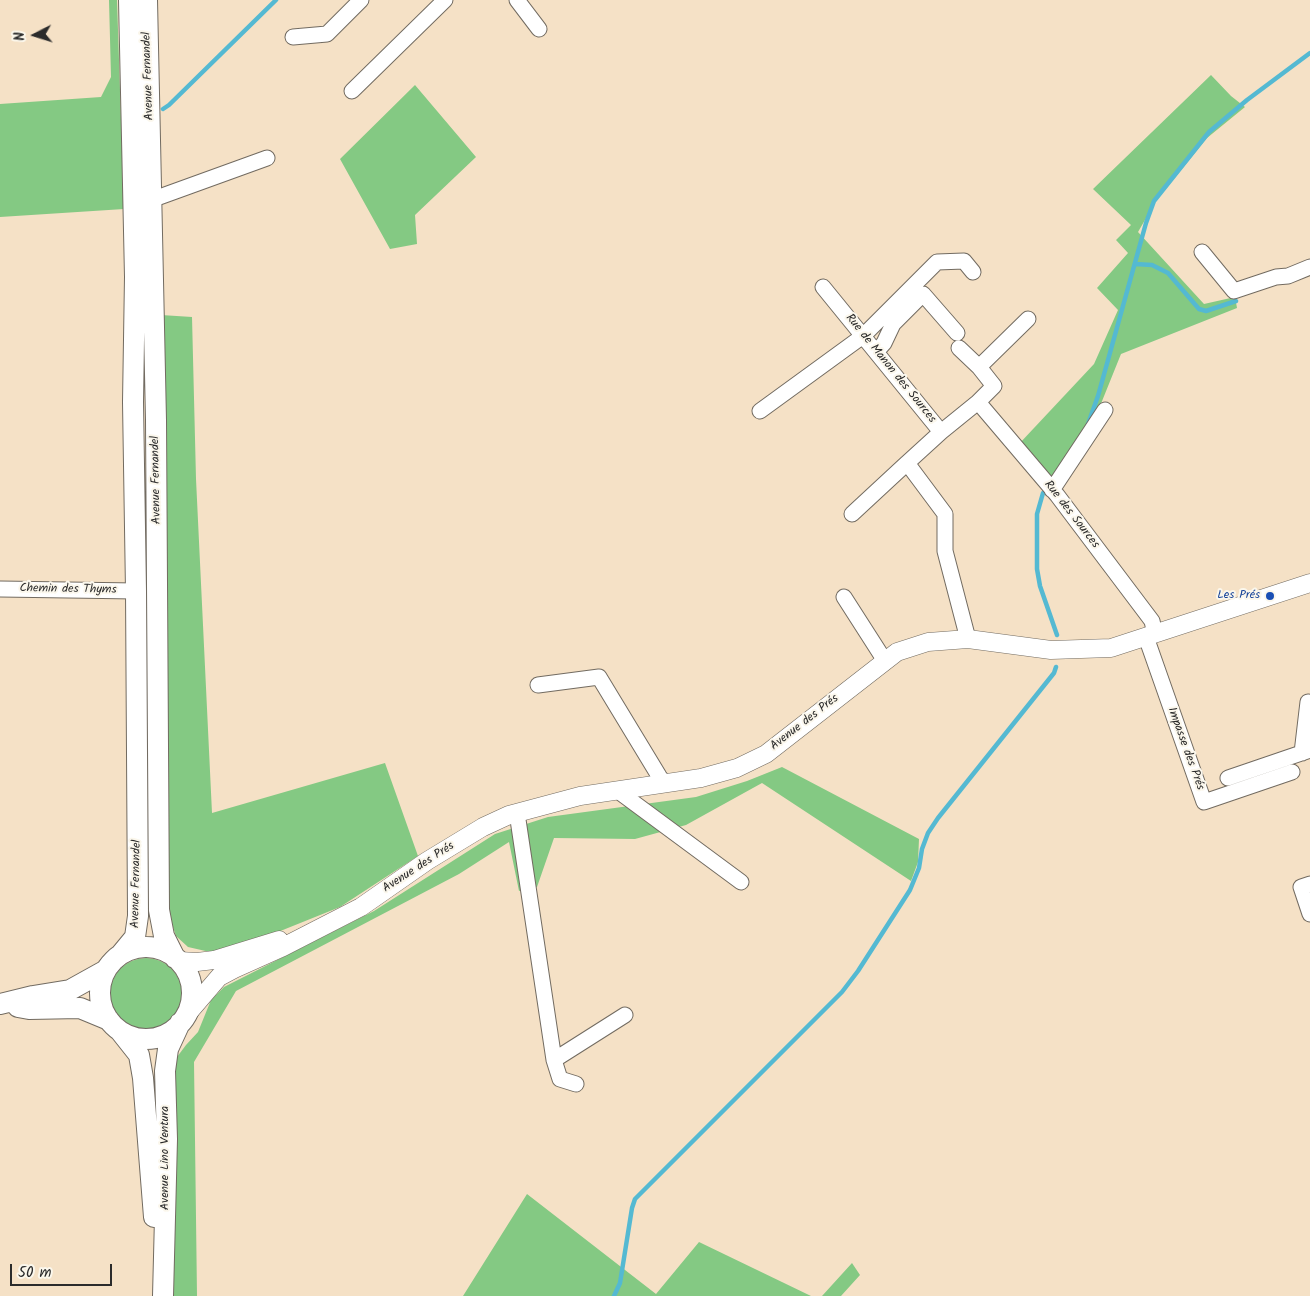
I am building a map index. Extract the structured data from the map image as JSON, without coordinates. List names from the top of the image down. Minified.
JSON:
{"streets":{"main road":["Avenue Fernandel","Avenue Lino Ventura"],"street":["Rue de Manon des Sources","Rue des Sources","Chemin des Thyms","Avenue des Prés","Impasse des Prés"]},"crossings":[["Avenue Fernandel","Chemin des Thyms"],["Avenue Fernandel","Avenue des Prés"],["Avenue Fernandel","Avenue Lino Ventura"],["Rue des Sources","Avenue des Prés"],["Rue des Sources","Impasse des Prés"],["Avenue des Prés","Impasse des Prés"],["Avenue des Prés","Avenue Lino Ventura"]],"places":["Les Prés"],"scale_bar":"50 m","north":"left"}
